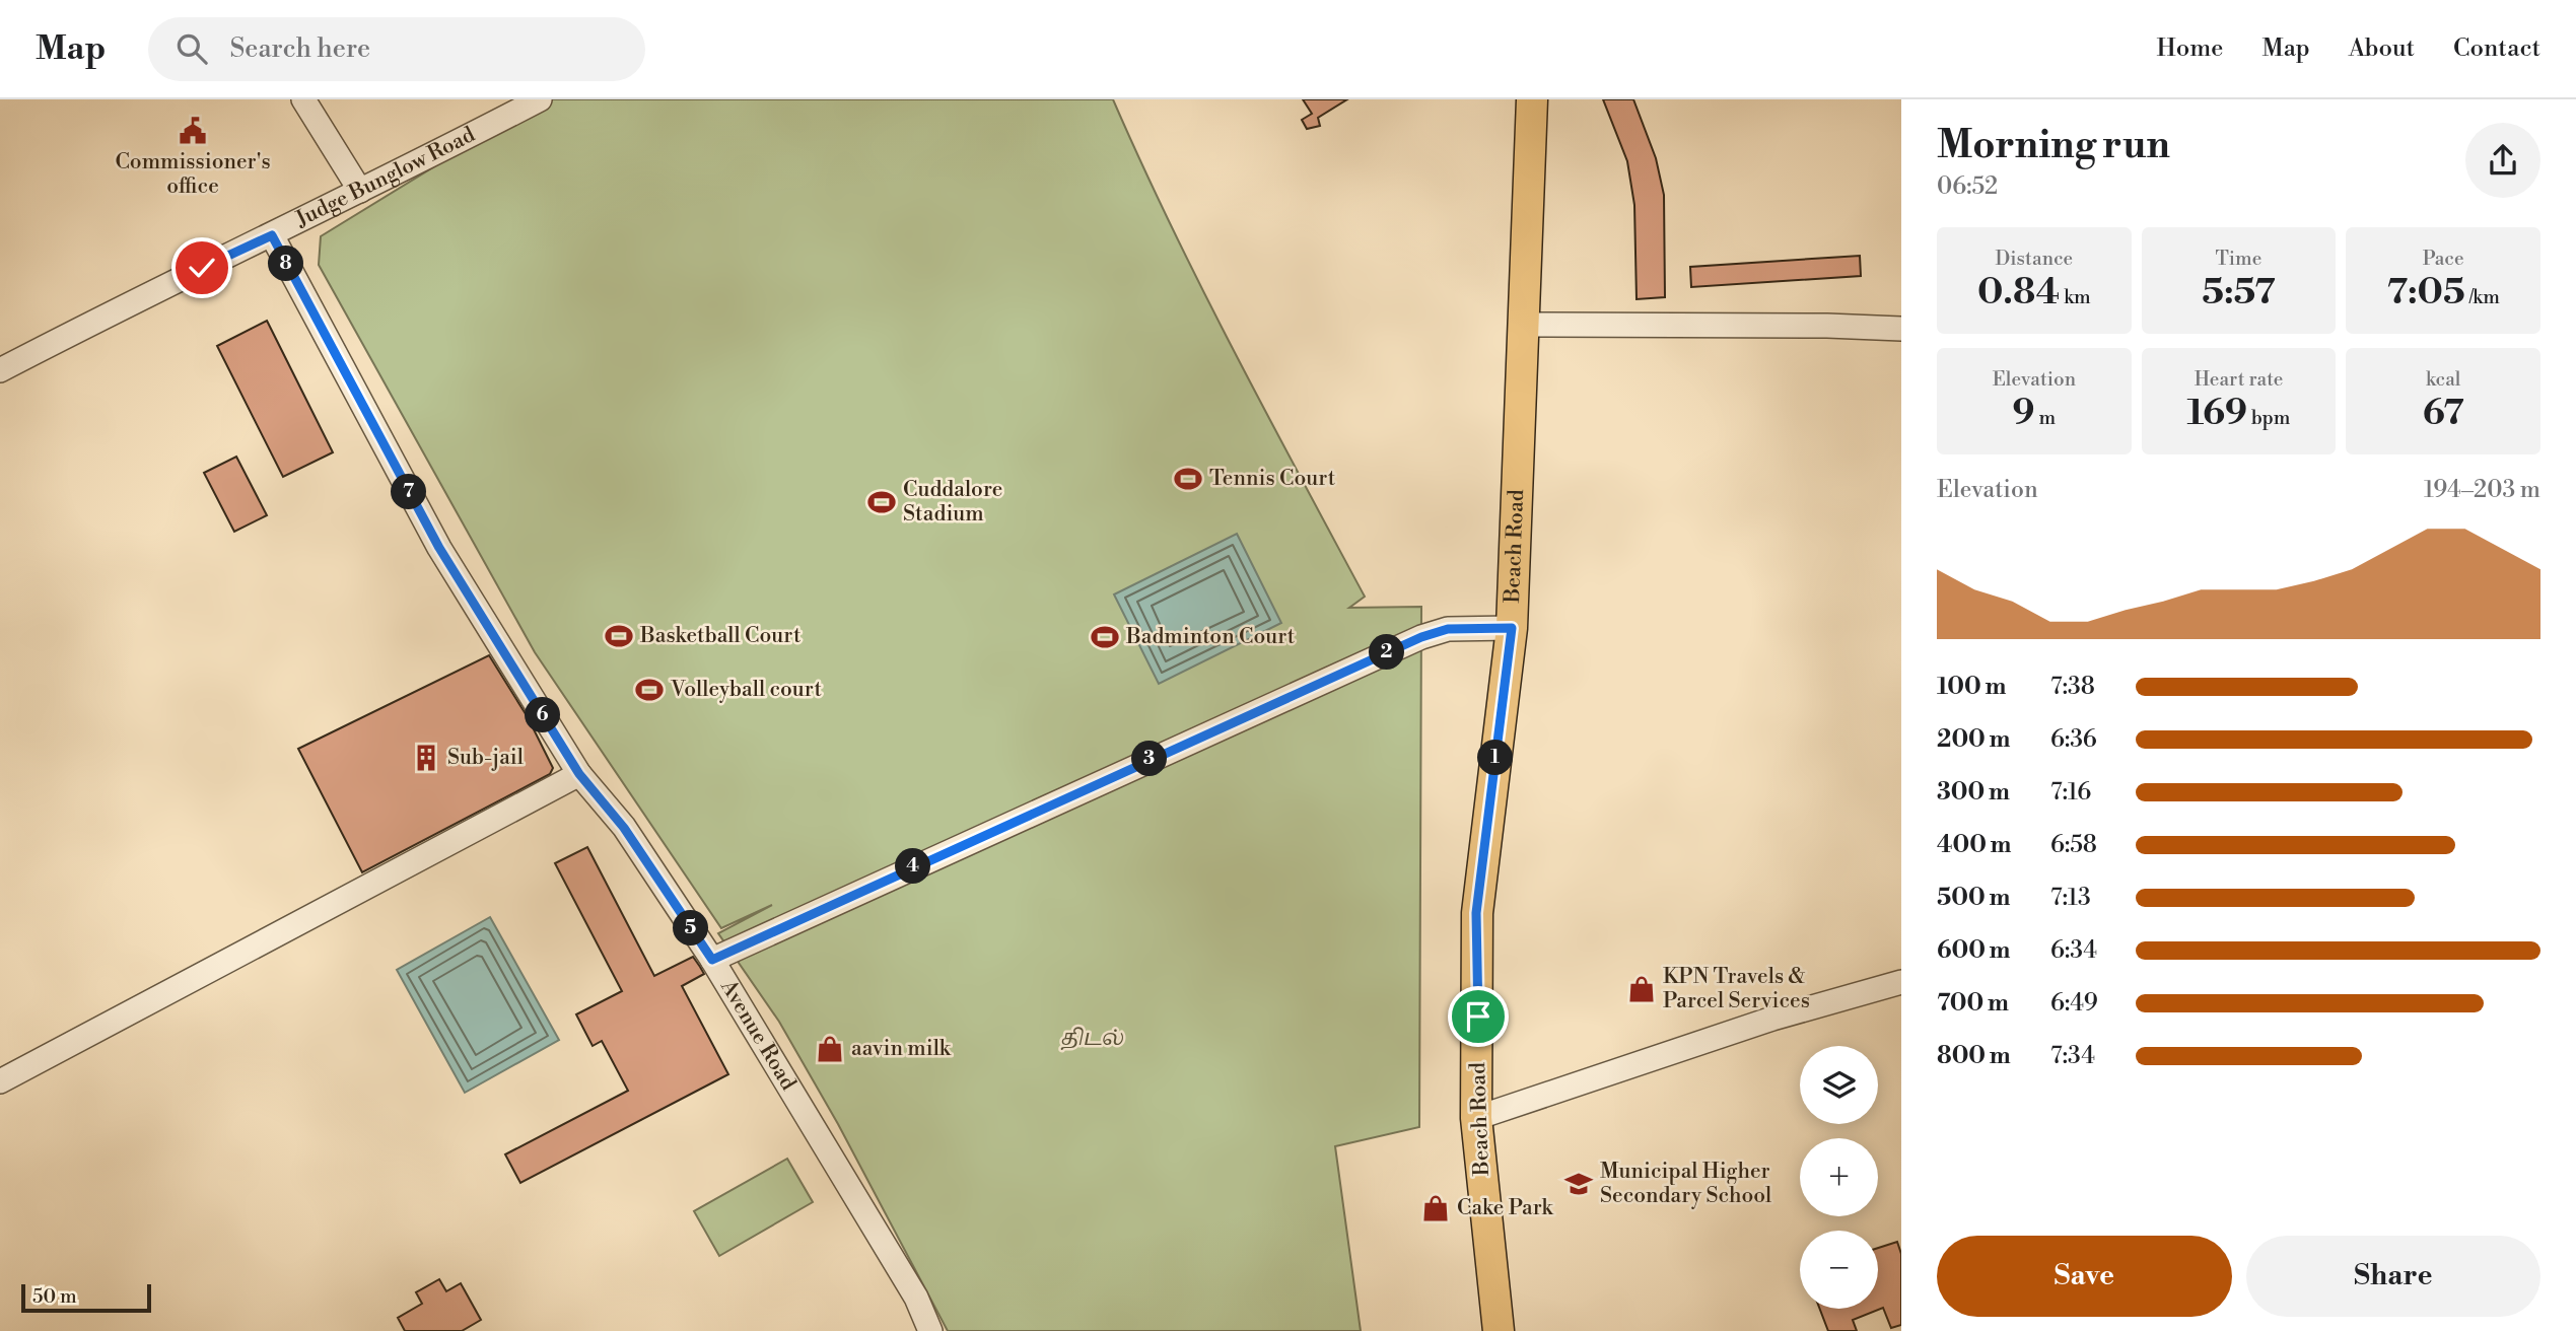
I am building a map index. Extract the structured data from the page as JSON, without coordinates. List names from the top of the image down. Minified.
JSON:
{"streets":{"main road":["Beach Road"],"street":["Judge Bunglow Road","Avenue Road"]},"crossings":[["Judge Bunglow Road","Avenue Road"]],"parks":["திடல்"],"places":{"public building":["Commissioner's office"],"sports":["Tennis Court","Cuddalore Stadium","Basketball Court","Badminton Court","Volleyball court"],"building":["Sub-jail"],"shop":["KPN Travels & Parcel Services","aavin milk","Cake Park"],"school or university":["Municipal Higher Secondary School"]},"scale_bar":"50 m","page":{"header":"Map","search":"Search here","nav":["Home","Map","About","Contact"],"heading":["Morning run","06:52"],"stats":[["Distance","0.84 km"],["Time","5:57"],["Pace","7:05 /km"],["Elevation","9 m"],["Heart rate","169 bpm"],["kcal","67"]],"pins":["8","7","2","6","1","3","4","5"],"chart":["Elevation","194–203 m"],"list":[{"name":"100 m","note":"7:38"},{"name":"200 m","note":"6:36"},{"name":"300 m","note":"7:16"},{"name":"400 m","note":"6:58"},{"name":"500 m","note":"7:13"},{"name":"600 m","note":"6:34"},{"name":"700 m","note":"6:49"},{"name":"800 m","note":"7:34"}],"map_buttons":["+","−"],"buttons":["Save","Share"],"scale":"50 m"}}
